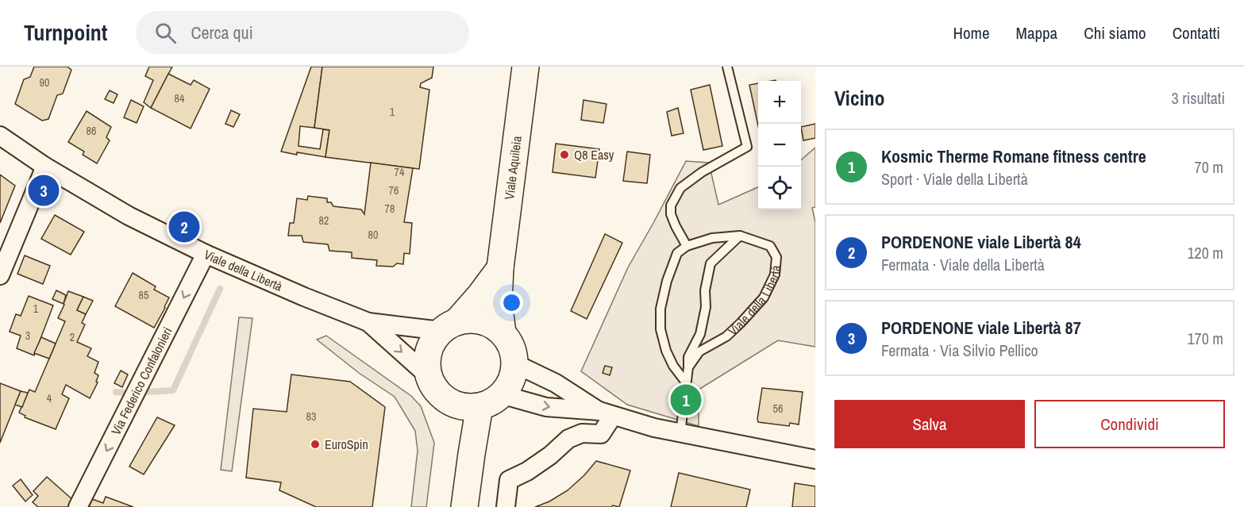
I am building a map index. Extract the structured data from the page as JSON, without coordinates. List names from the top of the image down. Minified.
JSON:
{"streets":{"main road":["Viale Aquileia"],"street":["Viale della Libertà","Via Federico Confalonieri"]},"crossings":[["Viale Aquileia","Viale della Libertà"],["Viale della Libertà","Via Federico Confalonieri"]],"one_way":["Via Federico Confalonieri"],"places":["Q8 Easy","EuroSpin"],"house_numbers":["90","84","1","86","74","76","78","82","80","85","1","3","2","4","56","83"],"page":{"header":"Turnpoint","search":"Cerca qui","nav":["Home","Mappa","Chi siamo","Contatti"],"heading":["Vicino","3 risultati"],"map_buttons":["+","−"],"list":[{"mark":"1","name":"Kosmic Therme Romane fitness centre","note":"Sport · Viale della Libertà","value":"70 m"},{"mark":"2","name":"PORDENONE viale Libertà 84","note":"Fermata · Viale della Libertà","value":"120 m"},{"mark":"3","name":"PORDENONE viale Libertà 87","note":"Fermata · Via Silvio Pellico","value":"170 m"}],"pins":["3","2","1"],"buttons":["Salva","Condividi"]}}
